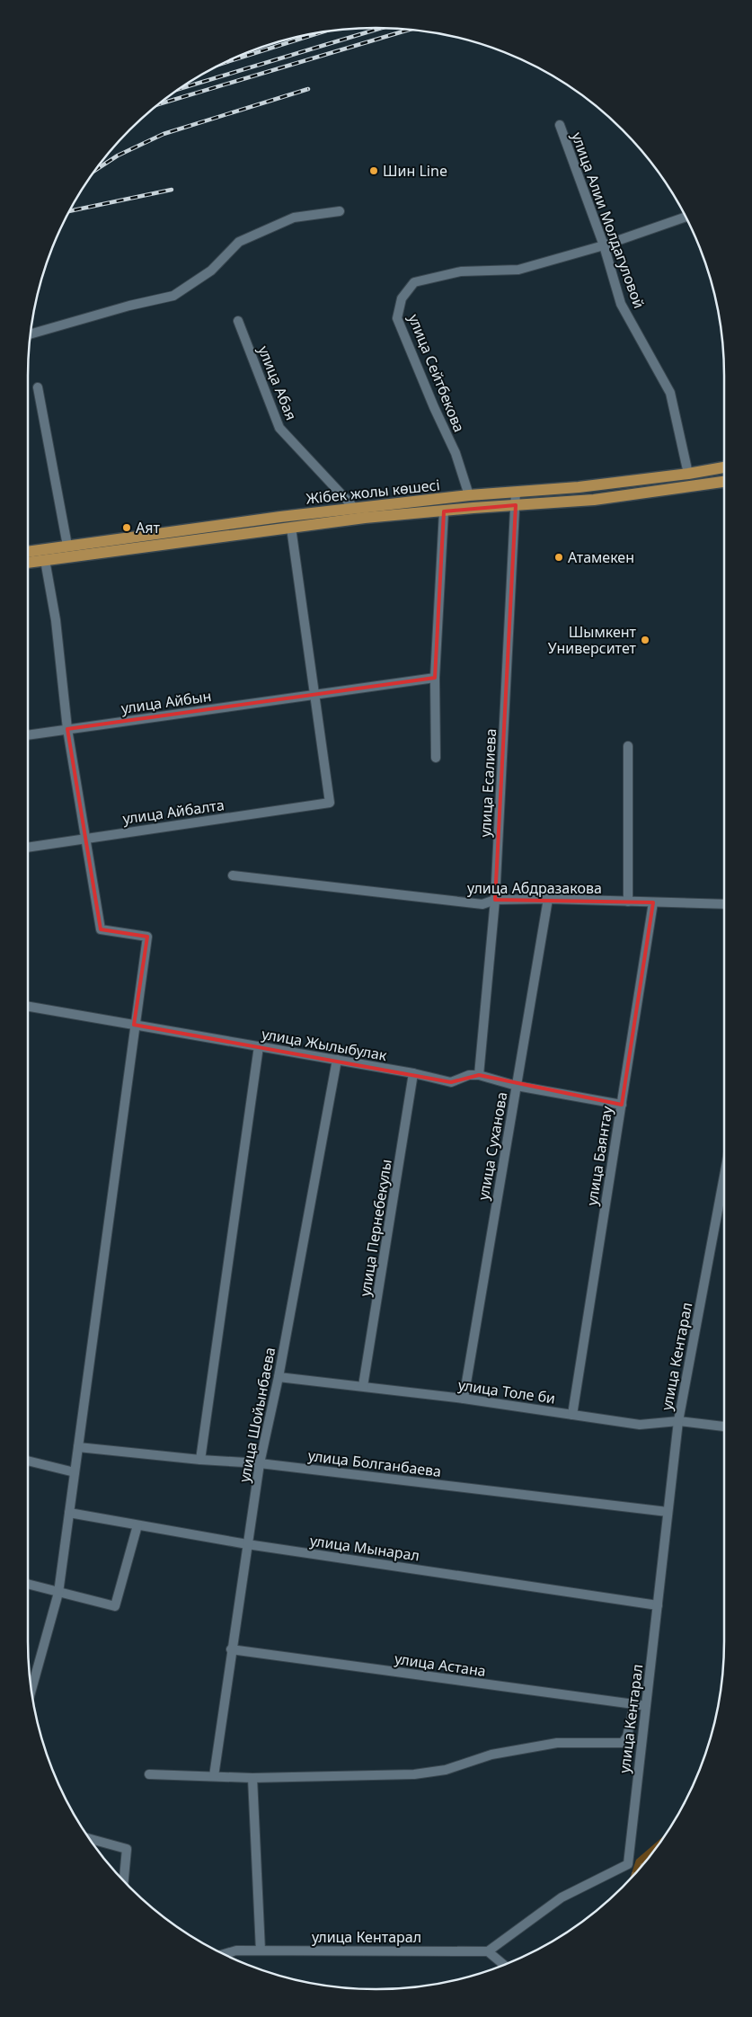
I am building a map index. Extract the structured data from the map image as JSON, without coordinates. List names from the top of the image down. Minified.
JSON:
{"streets":{"main road":["Жібек жолы көшесі"],"street":["улица Алии Молдагуловой","улица Сейтбекова","улица Абая","улица Айбын","улица Есалиева","улица Айбалта","улица Абдразакова","улица Жылыбулак","улица Суханова","улица Баянтау","улица Пернебекулы","улица Кентарал","улица Толе би","улица Шойынбаева","улица Болганбаева","улица Мынарал","улица Астана"]},"crossings":[["улица Алии Молдагуловой","улица Сейтбекова"],["улица Алии Молдагуловой","Жібек жолы көшесі"],["улица Сейтбекова","Жібек жолы көшесі"],["улица Абая","Жібек жолы көшесі"],["Жібек жолы көшесі","улица Есалиева"],["улица Айбын","улица Айбалта"],["улица Есалиева","улица Абдразакова"],["улица Есалиева","улица Жылыбулак"],["улица Абдразакова","улица Суханова"],["улица Абдразакова","улица Баянтау"],["улица Жылыбулак","улица Суханова"],["улица Жылыбулак","улица Баянтау"],["улица Жылыбулак","улица Пернебекулы"],["улица Жылыбулак","улица Шойынбаева"],["улица Суханова","улица Толе би"],["улица Баянтау","улица Толе би"],["улица Пернебекулы","улица Толе би"],["улица Кентарал","улица Толе би"],["улица Кентарал","улица Болганбаева"],["улица Кентарал","улица Мынарал"],["улица Кентарал","улица Астана"],["улица Толе би","улица Шойынбаева"],["улица Шойынбаева","улица Болганбаева"],["улица Шойынбаева","улица Мынарал"],["улица Шойынбаева","улица Астана"]],"places":["Шин Line","Аят","Атамекен","Шымкент Университет"]}
